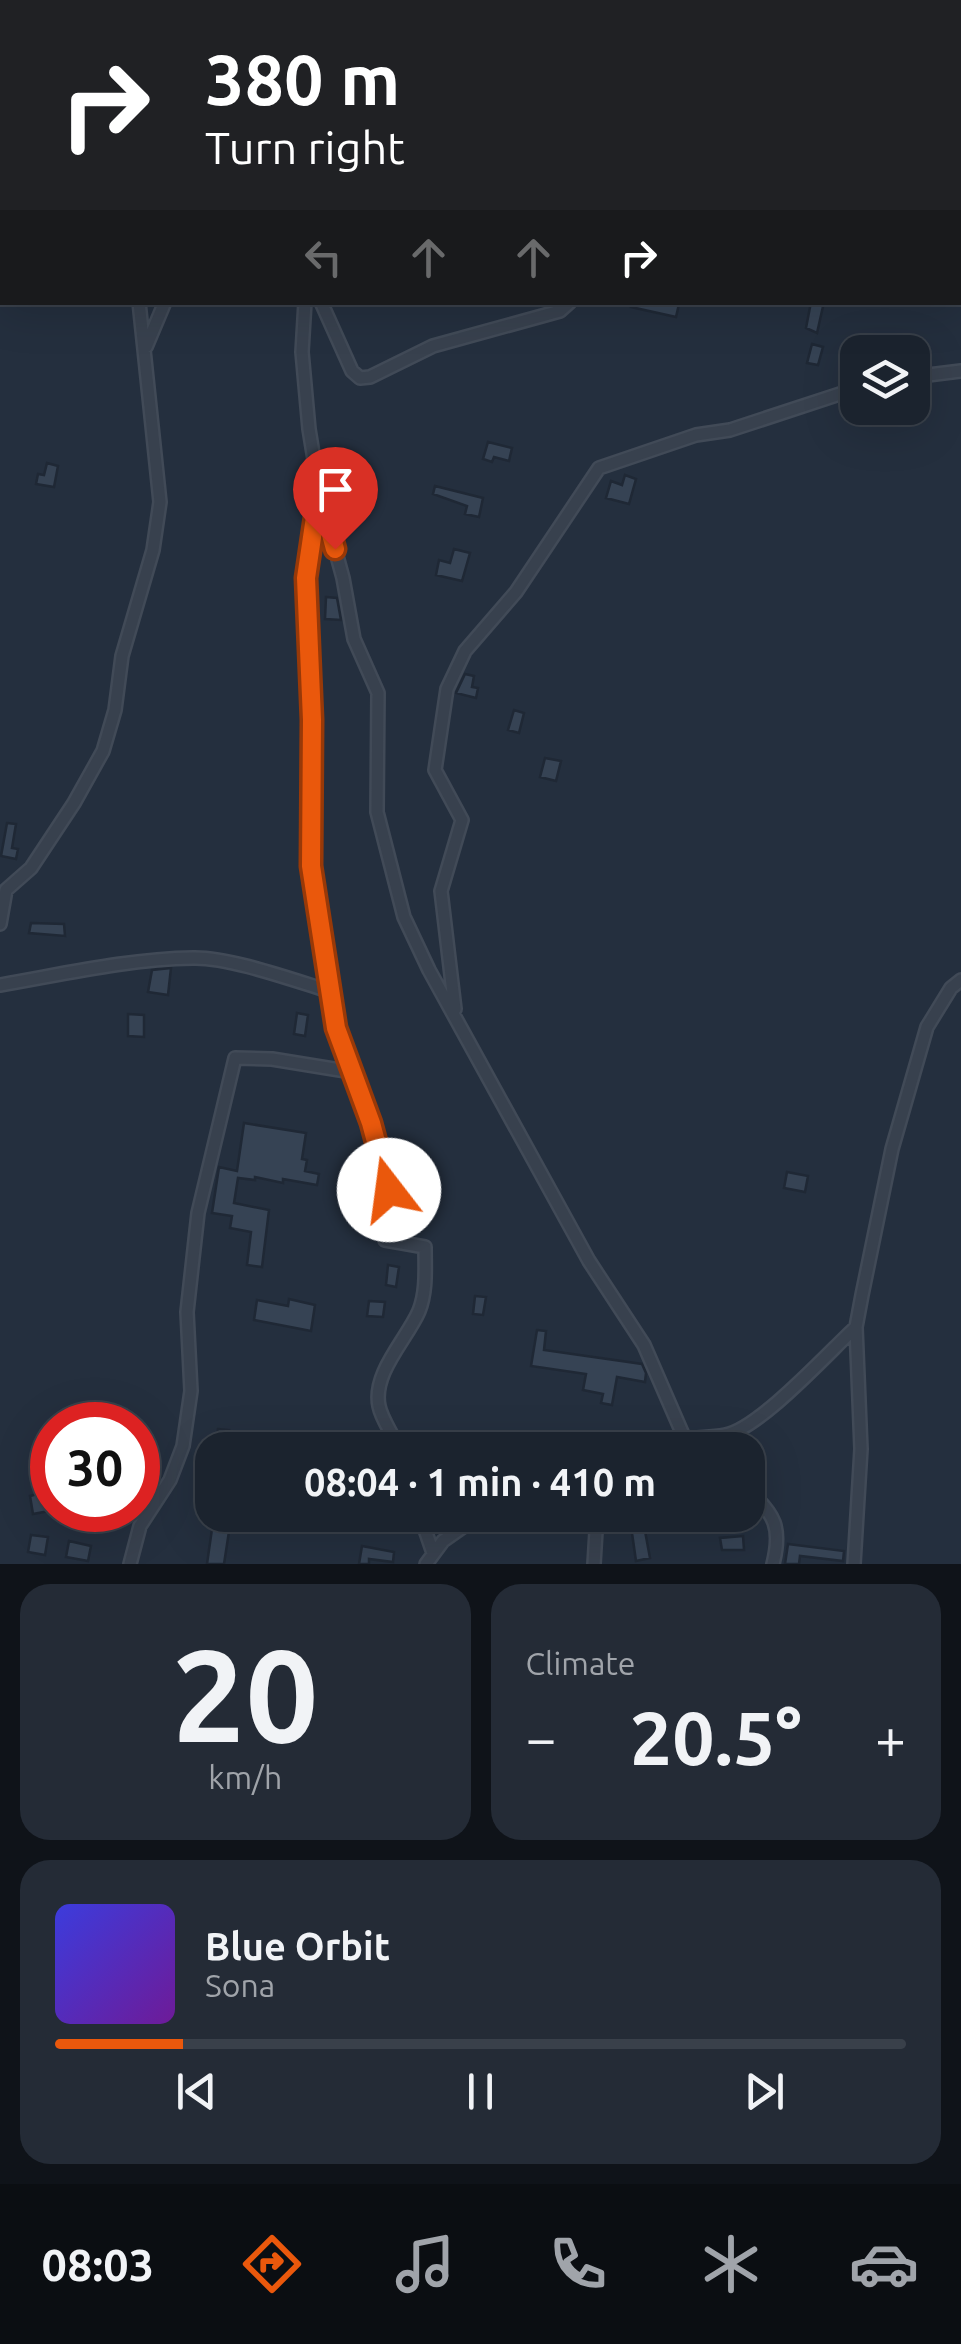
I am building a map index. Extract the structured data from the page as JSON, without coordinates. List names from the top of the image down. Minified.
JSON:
{"page":{"turn":["380 m","Turn right"],"limit":"30","trip":"08:04 · 1 min · 410 m","tile":[["20","km/h"],"Climate"],"heat":["−","20.5°","+"],"song":["Blue Orbit","Sona"],"tabs":"08:03"}}
